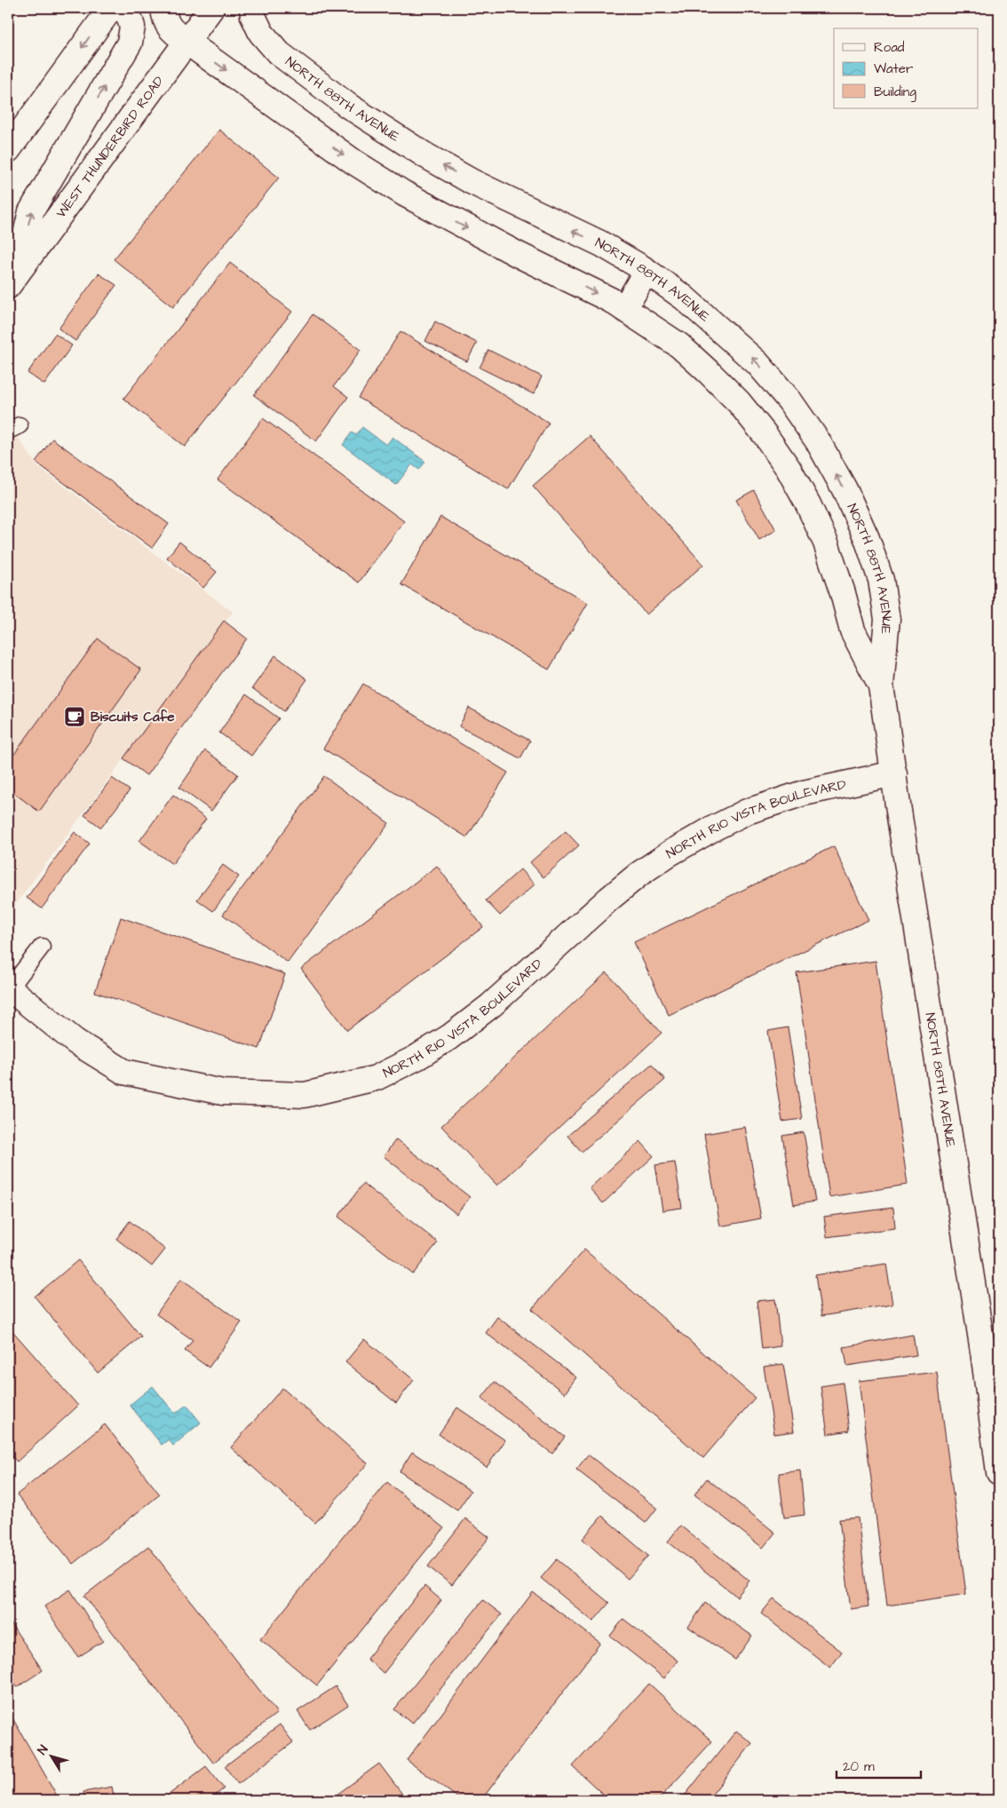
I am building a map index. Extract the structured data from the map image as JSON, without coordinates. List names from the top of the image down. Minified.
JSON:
{"streets":{"street":["NORTH 88TH AVENUE","WEST THUNDERBIRD ROAD","NORTH RIO VISTA BOULEVARD"]},"crossings":[["NORTH 88TH AVENUE","WEST THUNDERBIRD ROAD"],["NORTH 88TH AVENUE","NORTH RIO VISTA BOULEVARD"]],"places":{"cafe":["Biscuits Cafe"]},"legend":["Road","Water","Building"],"scale_bar":"20 m","north":"top left"}
